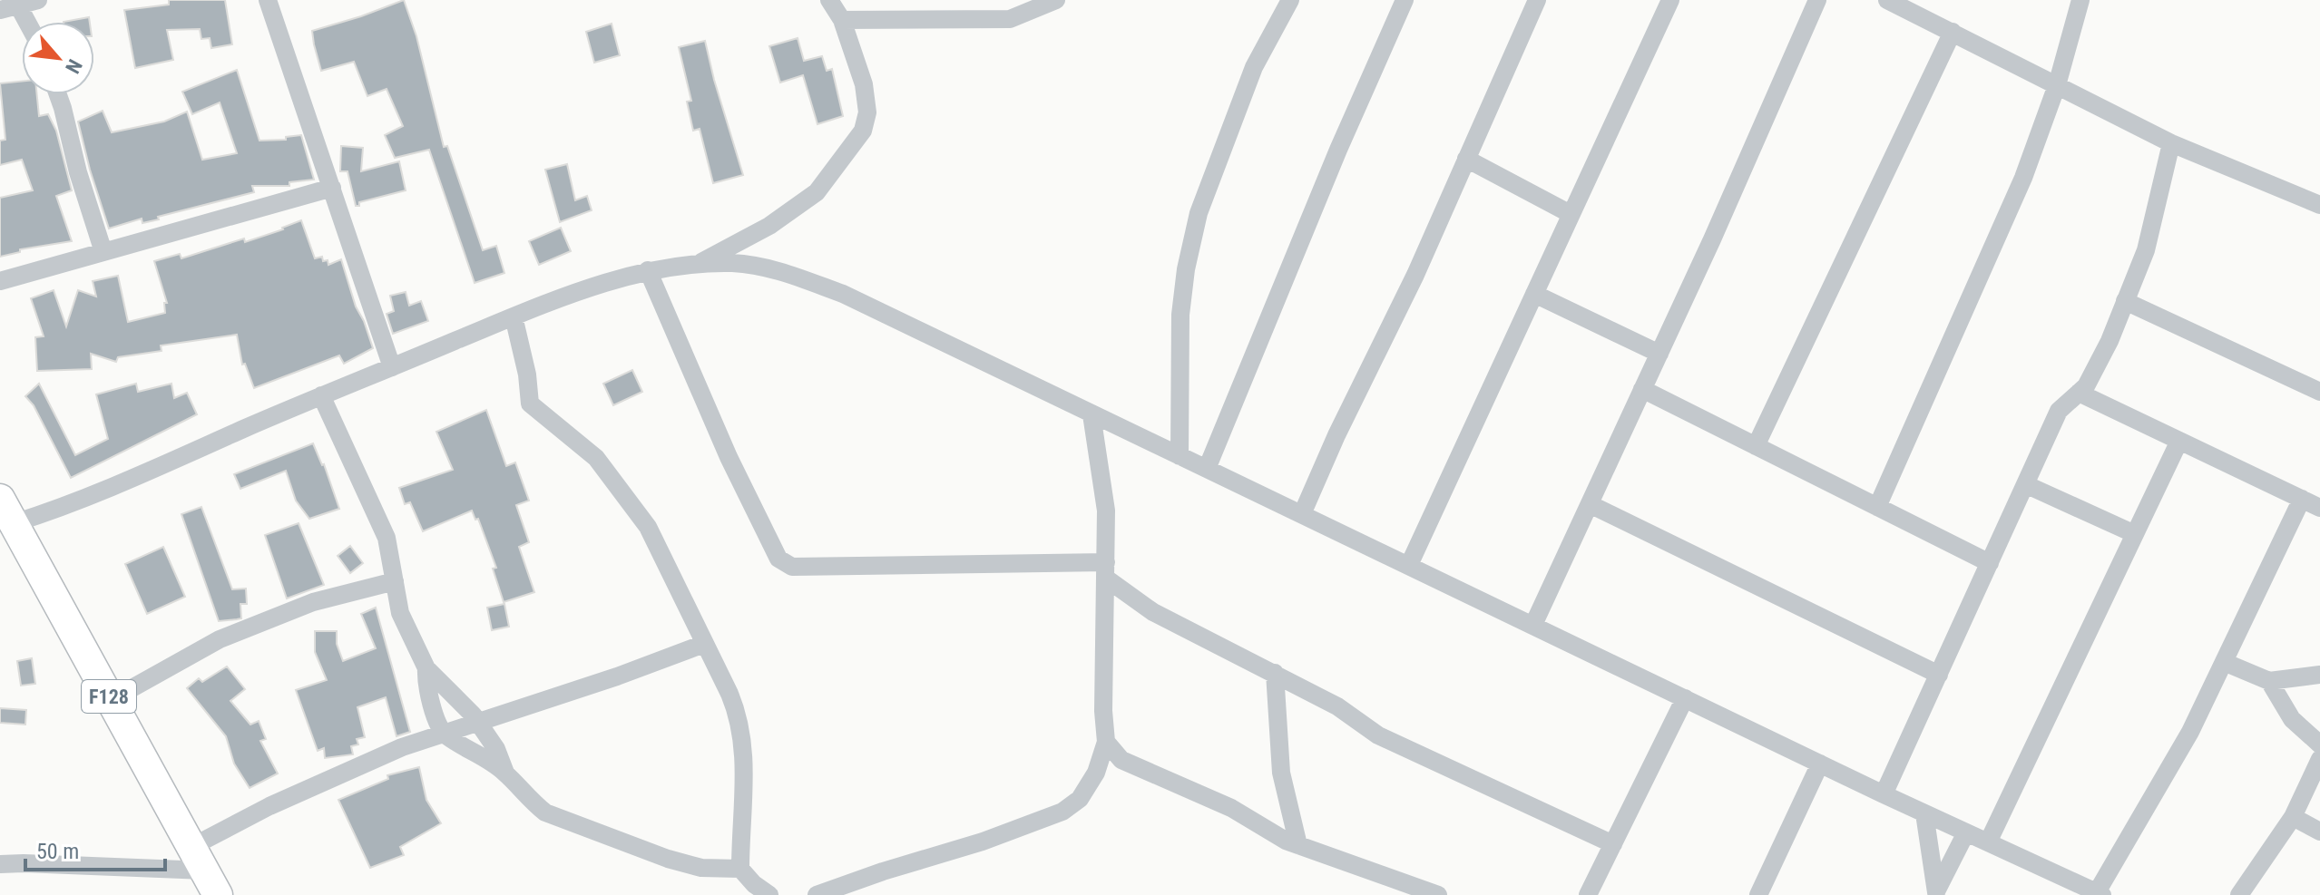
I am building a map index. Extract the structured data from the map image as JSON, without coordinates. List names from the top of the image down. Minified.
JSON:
{"streets":{"main road":["F128"]},"scale_bar":"50 m","north":"bottom right"}
